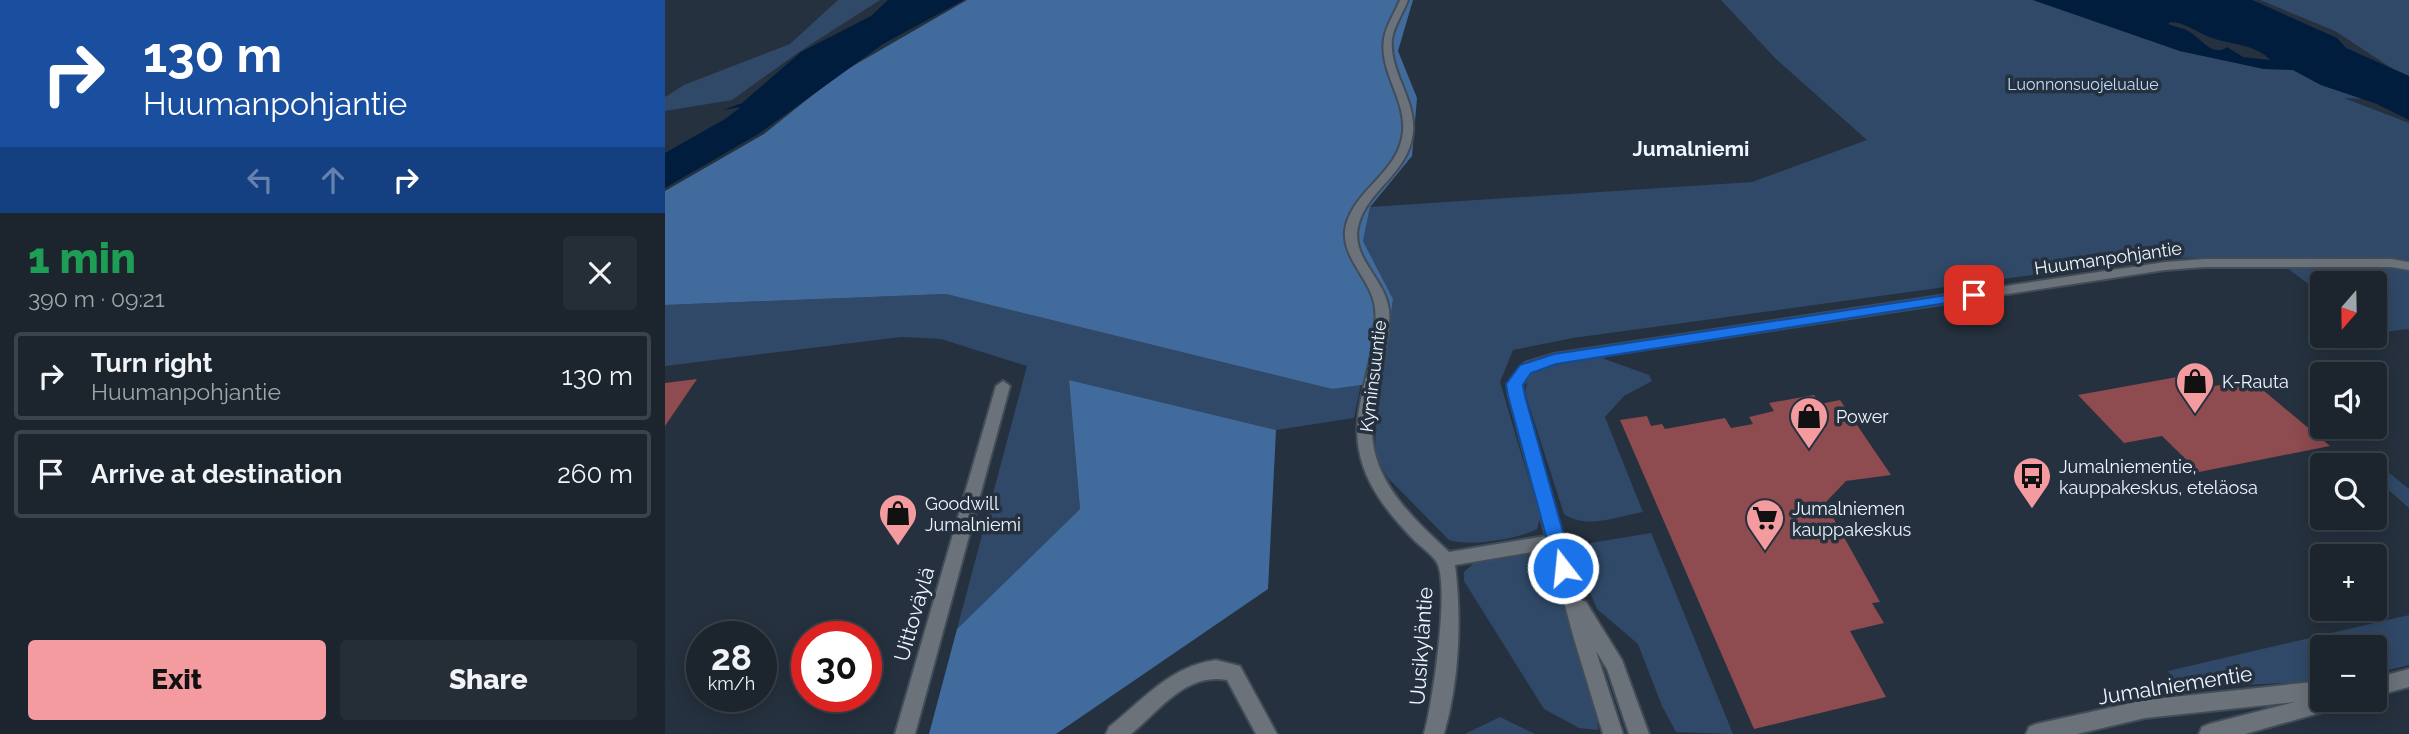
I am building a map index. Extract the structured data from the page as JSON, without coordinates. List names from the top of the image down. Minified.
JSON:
{"streets":{"street":["Huumanpohjantie","Kyminsuuntie","Uittoväylä","Uusikyläntie","Jumalniementie"]},"crossings":[["Kyminsuuntie","Uusikyläntie"]],"districts":["Jumalniemi"],"parks":["Luonnonsuojelualue"],"places":{"shop":["K-Rauta","Power","Goodwill Jumalniemi"],"bus stop":["Jumalniementie, kauppakeskus, eteläosa"],"supermarket":["Jumalniemen kauppakeskus"]},"north":"bottom","page":{"turn":["130 m","Huumanpohjantie"],"heading":["1 min","390 m · 09:21"],"map_buttons":["+","−"],"list":[{"name":"Turn right","note":"Huumanpohjantie","value":"130 m"},{"name":"Arrive at destination","value":"260 m"}],"speed":"28 km/h","limit":"30","buttons":["Exit","Share"]}}
